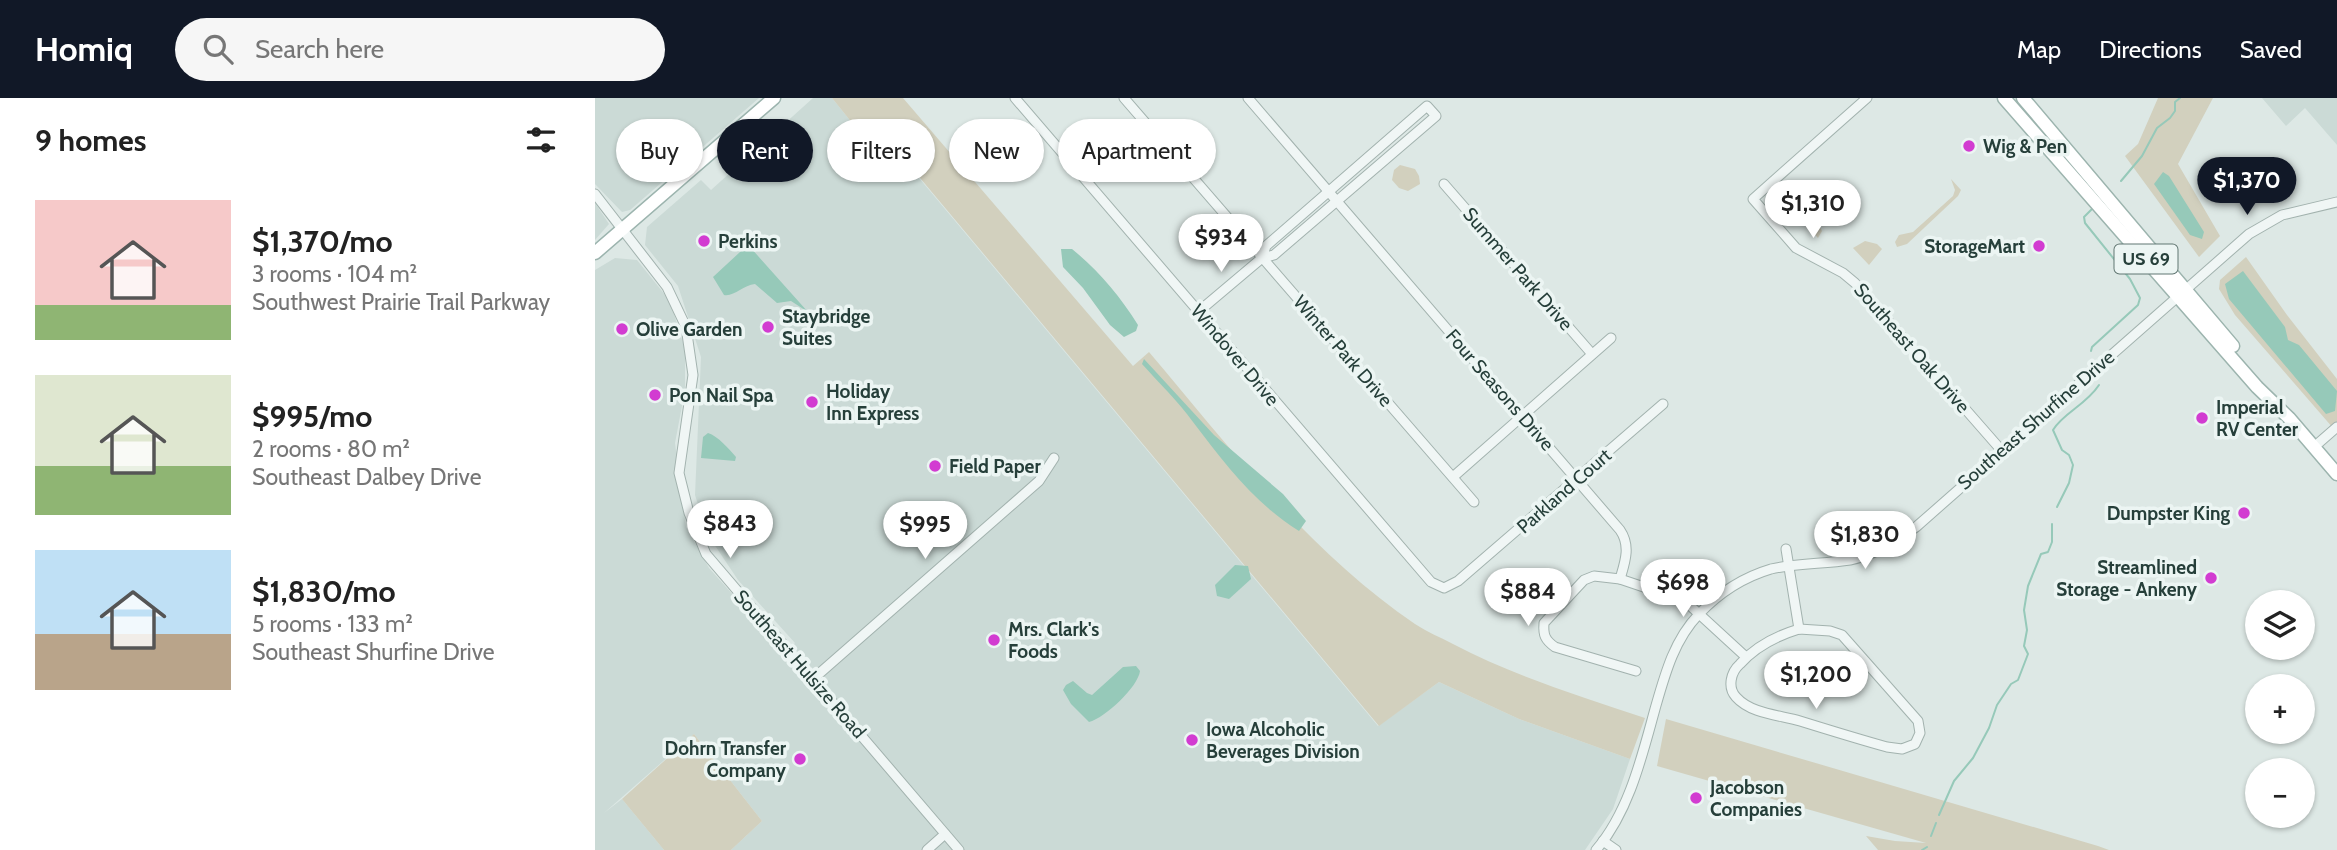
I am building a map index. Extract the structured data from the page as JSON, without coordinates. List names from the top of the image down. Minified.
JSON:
{"streets":{"main road":["US 69"],"street":["Summer Park Drive","Southeast Oak Drive","Winter Park Drive","Windover Drive","Four Seasons Drive","Southeast Shurfine Drive","Parkland Court","Southeast Hulsize Road"]},"crossings":[["US 69","Southeast Shurfine Drive"],["Southeast Oak Drive","Southeast Shurfine Drive"],["Windover Drive","Parkland Court"],["Four Seasons Drive","Parkland Court"]],"places":["Wig & Pen","Perkins","StorageMart","Staybridge Suites","Olive Garden","Pon Nail Spa","Holiday Inn Express","Imperial RV Center","Field Paper","Dumpster King","Streamlined Storage - Ankeny","Mrs. Clark's Foods","Iowa Alcoholic Beverages Division","Dohrn Transfer Company","Jacobson Companies"],"page":{"header":"Homiq","search":"Search here","nav":["Map","Directions","Saved"],"heading":"9 homes","chip":["Buy","Rent","Filters","New","Apartment"],"price":["$1,370","$1,310","$934","$843","$995","$1,830","$698","$884","$1,200"],"list":[{"name":"$1,370/mo","note":"3 rooms · 104 m² · Southwest Prairie Trail Parkway"},{"name":"$995/mo","note":"2 rooms · 80 m² · Southeast Dalbey Drive"},{"name":"$1,830/mo","note":"5 rooms · 133 m² · Southeast Shurfine Drive"}],"map_buttons":["+","−"]}}
